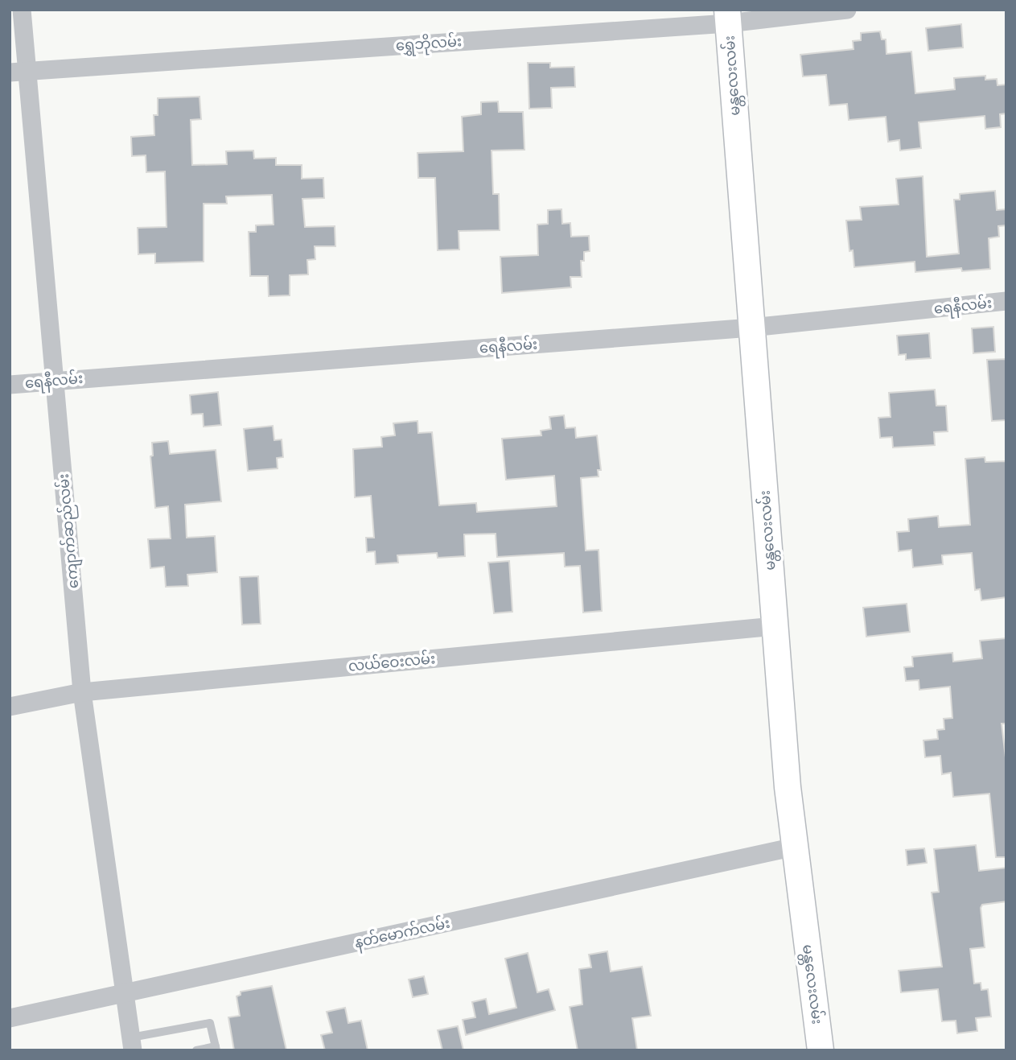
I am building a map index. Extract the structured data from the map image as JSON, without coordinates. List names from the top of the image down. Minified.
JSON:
{"streets":{"main road":["မန္တလေးလမ်း"],"street":["ရွှေဘိုလမ်း","ရေနီလမ်း","ကျောက်ဆည်လမ်း","လယ်ဝေးလမ်း","နတ်မောက်လမ်း"]},"crossings":[["ရွှေဘိုလမ်း","မန္တလေးလမ်း"],["ရွှေဘိုလမ်း","ကျောက်ဆည်လမ်း"],["မန္တလေးလမ်း","ရေနီလမ်း"],["မန္တလေးလမ်း","လယ်ဝေးလမ်း"],["မန္တလေးလမ်း","နတ်မောက်လမ်း"],["ရေနီလမ်း","ကျောက်ဆည်လမ်း"],["ကျောက်ဆည်လမ်း","လယ်ဝေးလမ်း"],["ကျောက်ဆည်လမ်း","နတ်မောက်လမ်း"]]}
